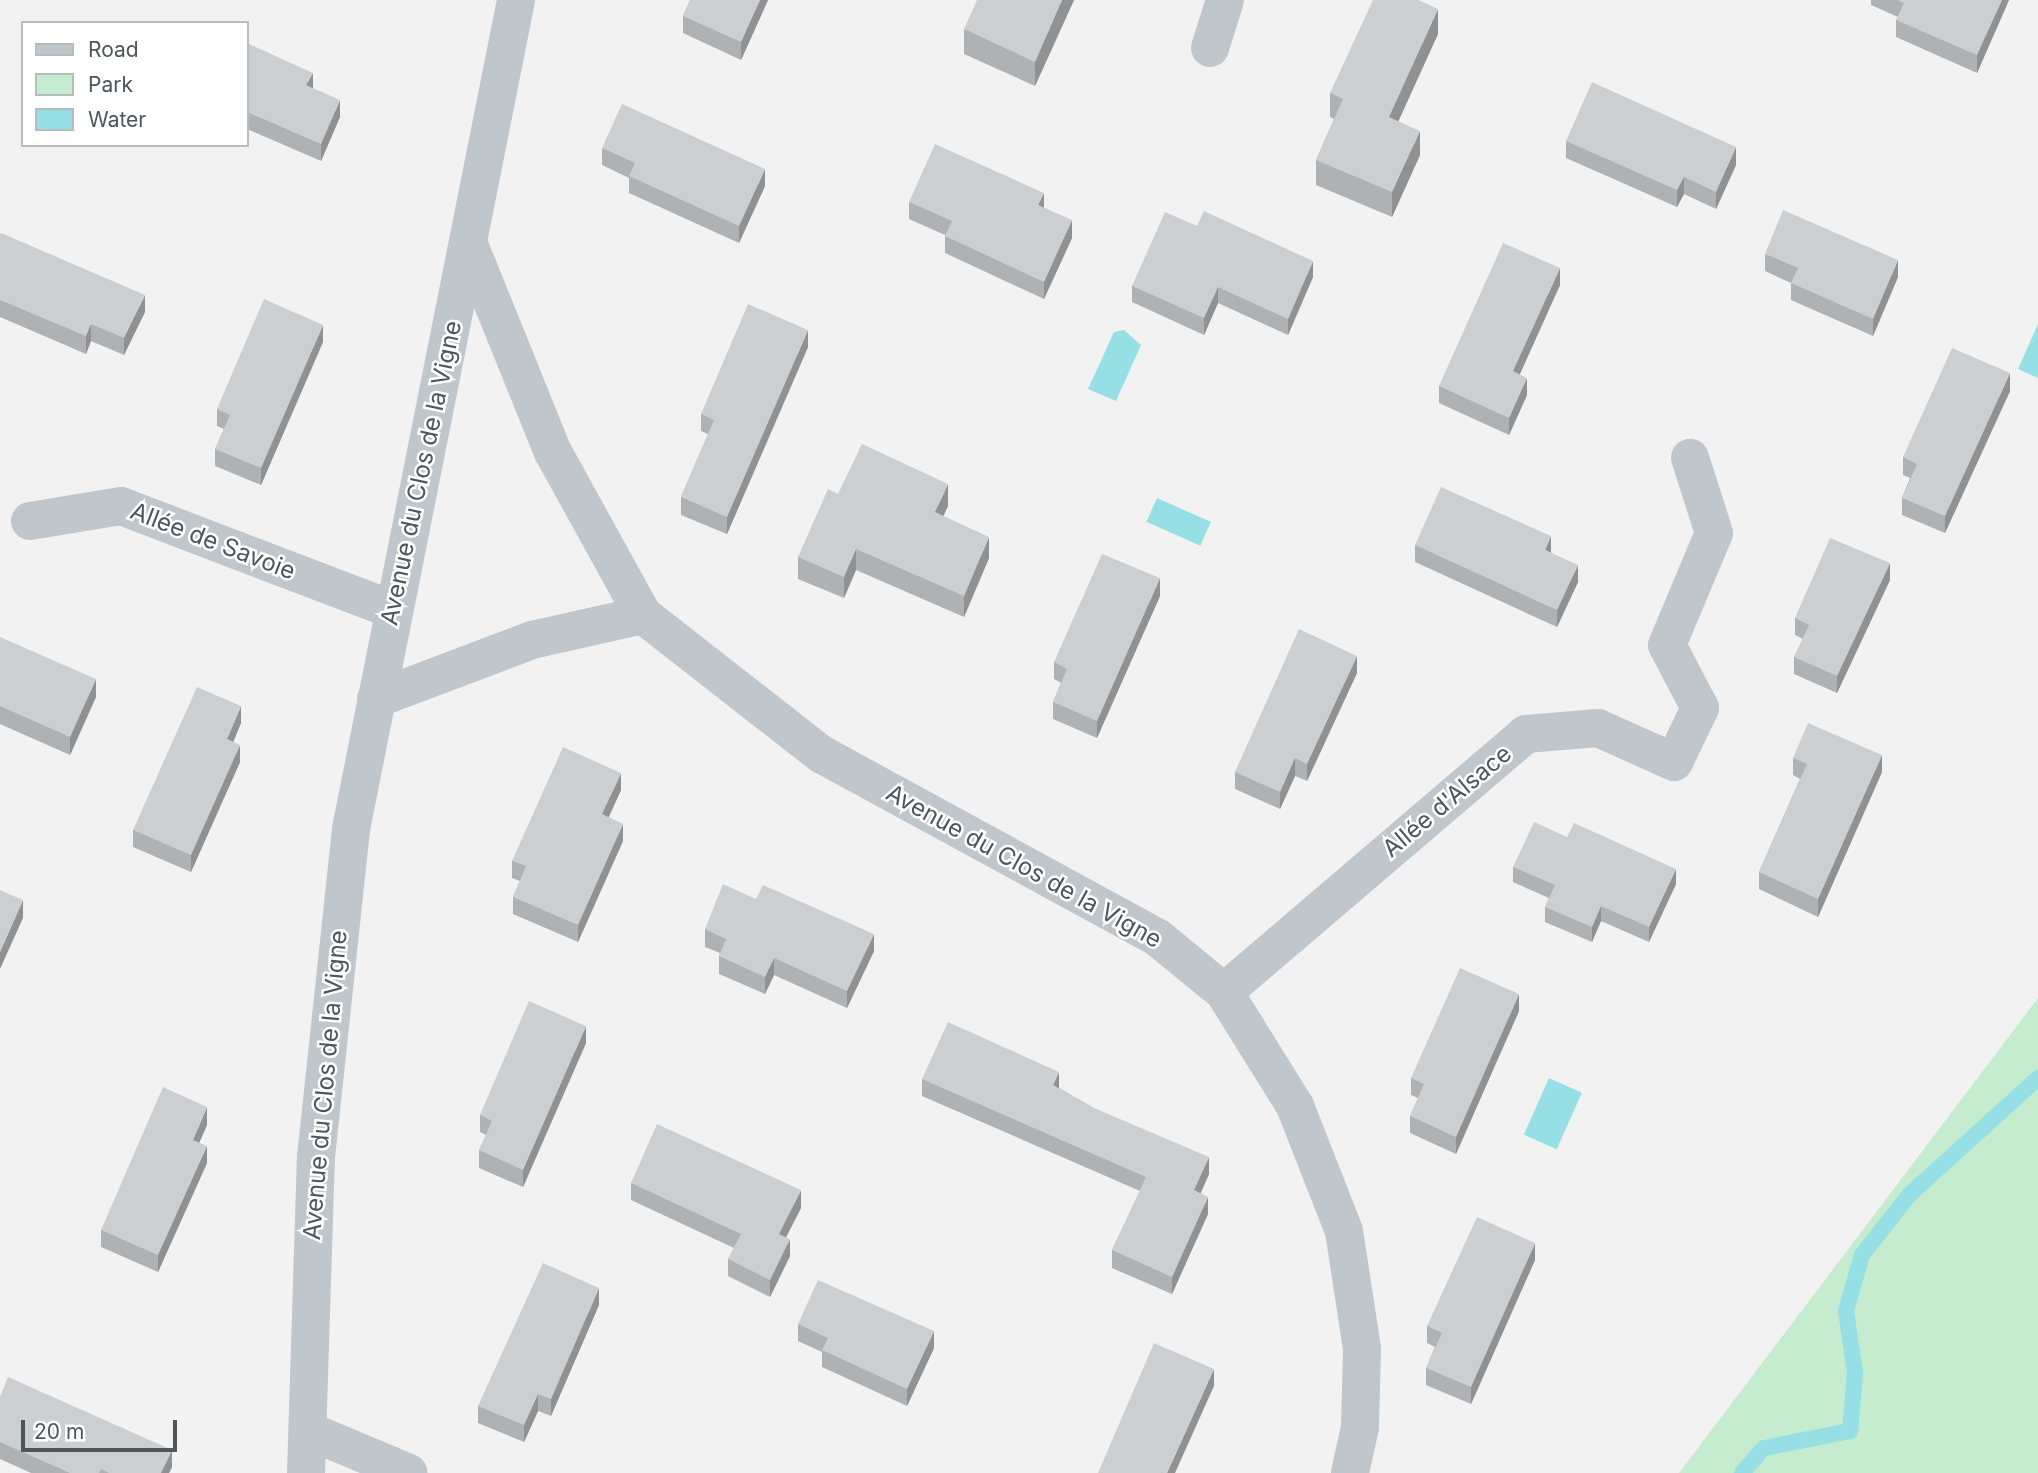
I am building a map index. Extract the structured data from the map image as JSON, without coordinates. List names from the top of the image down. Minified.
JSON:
{"streets":{"street":["Avenue du Clos de la Vigne","Allée de Savoie","Allée d'Alsace"]},"crossings":[["Avenue du Clos de la Vigne","Allée de Savoie"],["Avenue du Clos de la Vigne","Allée d'Alsace"]],"legend":["Road","Park","Water"],"scale_bar":"20 m"}
